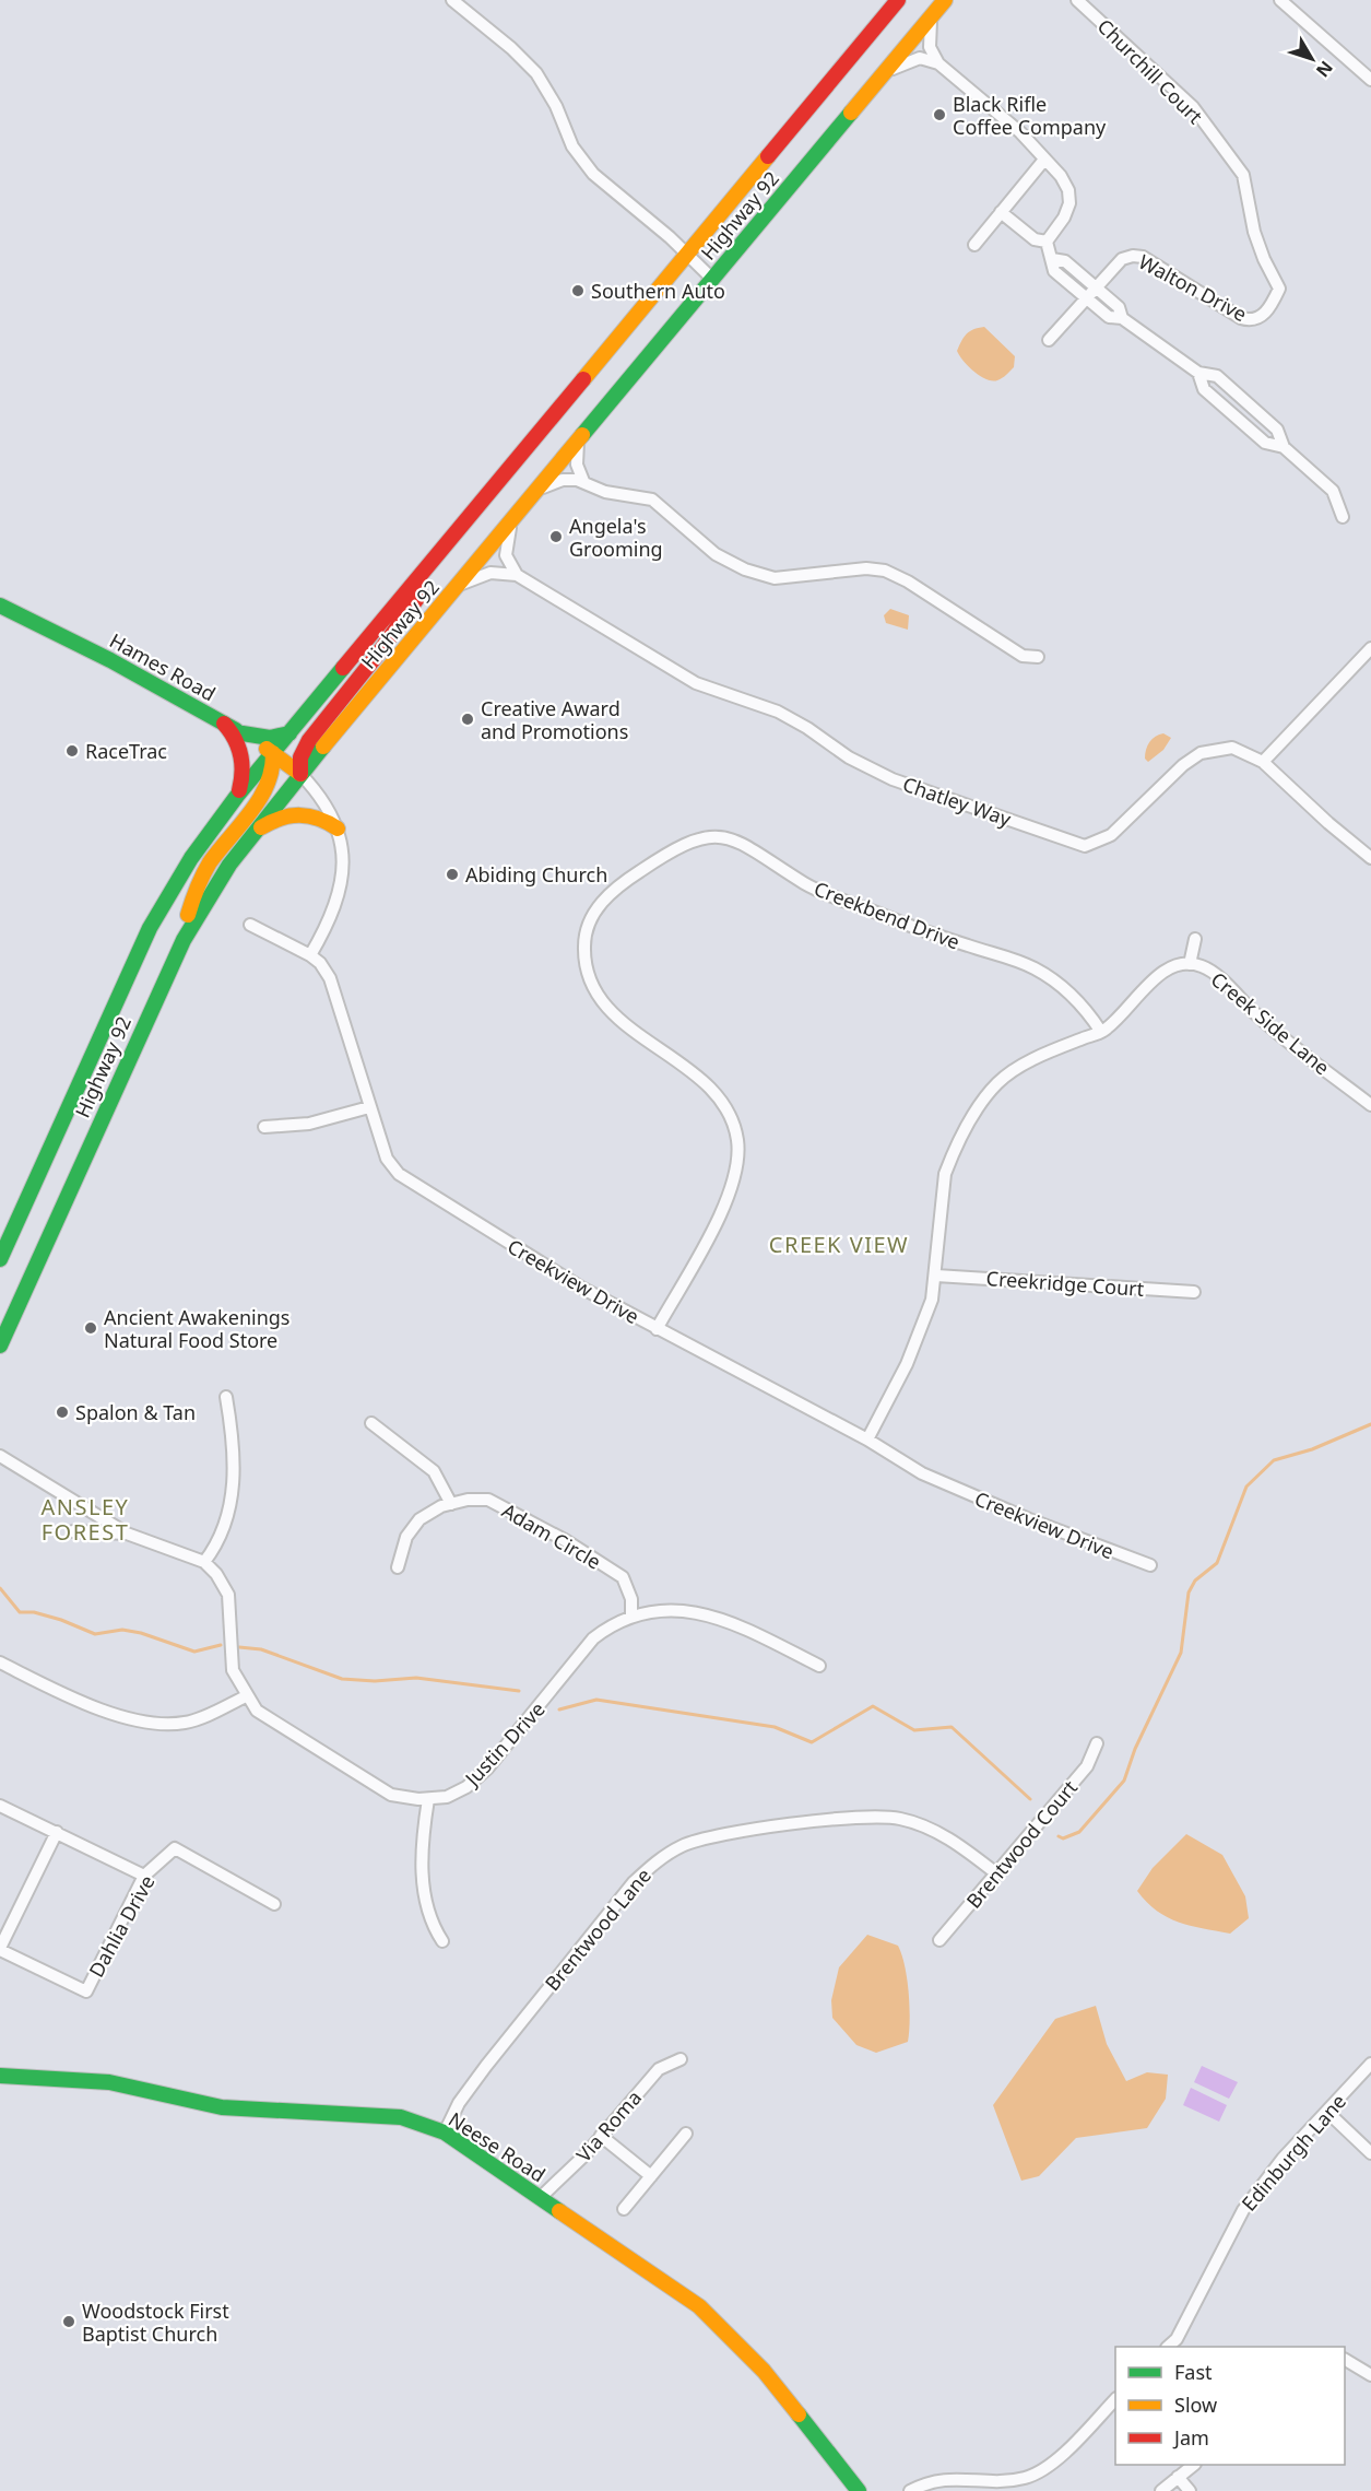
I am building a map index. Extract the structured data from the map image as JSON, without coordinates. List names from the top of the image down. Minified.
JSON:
{"streets":{"main road":["Highway 92","Hames Road","Neese Road"],"street":["Churchill Court","Walton Drive","Chatley Way","Creekbend Drive","Creek Side Lane","Creekview Drive","Creekridge Court","Adam Circle","Justin Drive","Brentwood Court","Dahlia Drive","Brentwood Lane","Via Roma","Edinburgh Lane"]},"crossings":[["Churchill Court","Walton Drive"],["Highway 92","Hames Road"],["Creekbend Drive","Creek Side Lane"],["Creekbend Drive","Creekview Drive"],["Creek Side Lane","Creekview Drive"],["Creek Side Lane","Creekridge Court"],["Adam Circle","Justin Drive"],["Brentwood Court","Brentwood Lane"],["Brentwood Lane","Neese Road"],["Via Roma","Neese Road"]],"districts":["CREEK VIEW","ANSLEY FOREST"],"places":["Black Rifle Coffee Company","Southern Auto","Angela's Grooming","Creative Award and Promotions","RaceTrac","Abiding Church","Ancient Awakenings Natural Food Store","Spalon & Tan","Woodstock First Baptist Church"],"legend":["Fast","Slow","Jam"],"north":"bottom right"}
